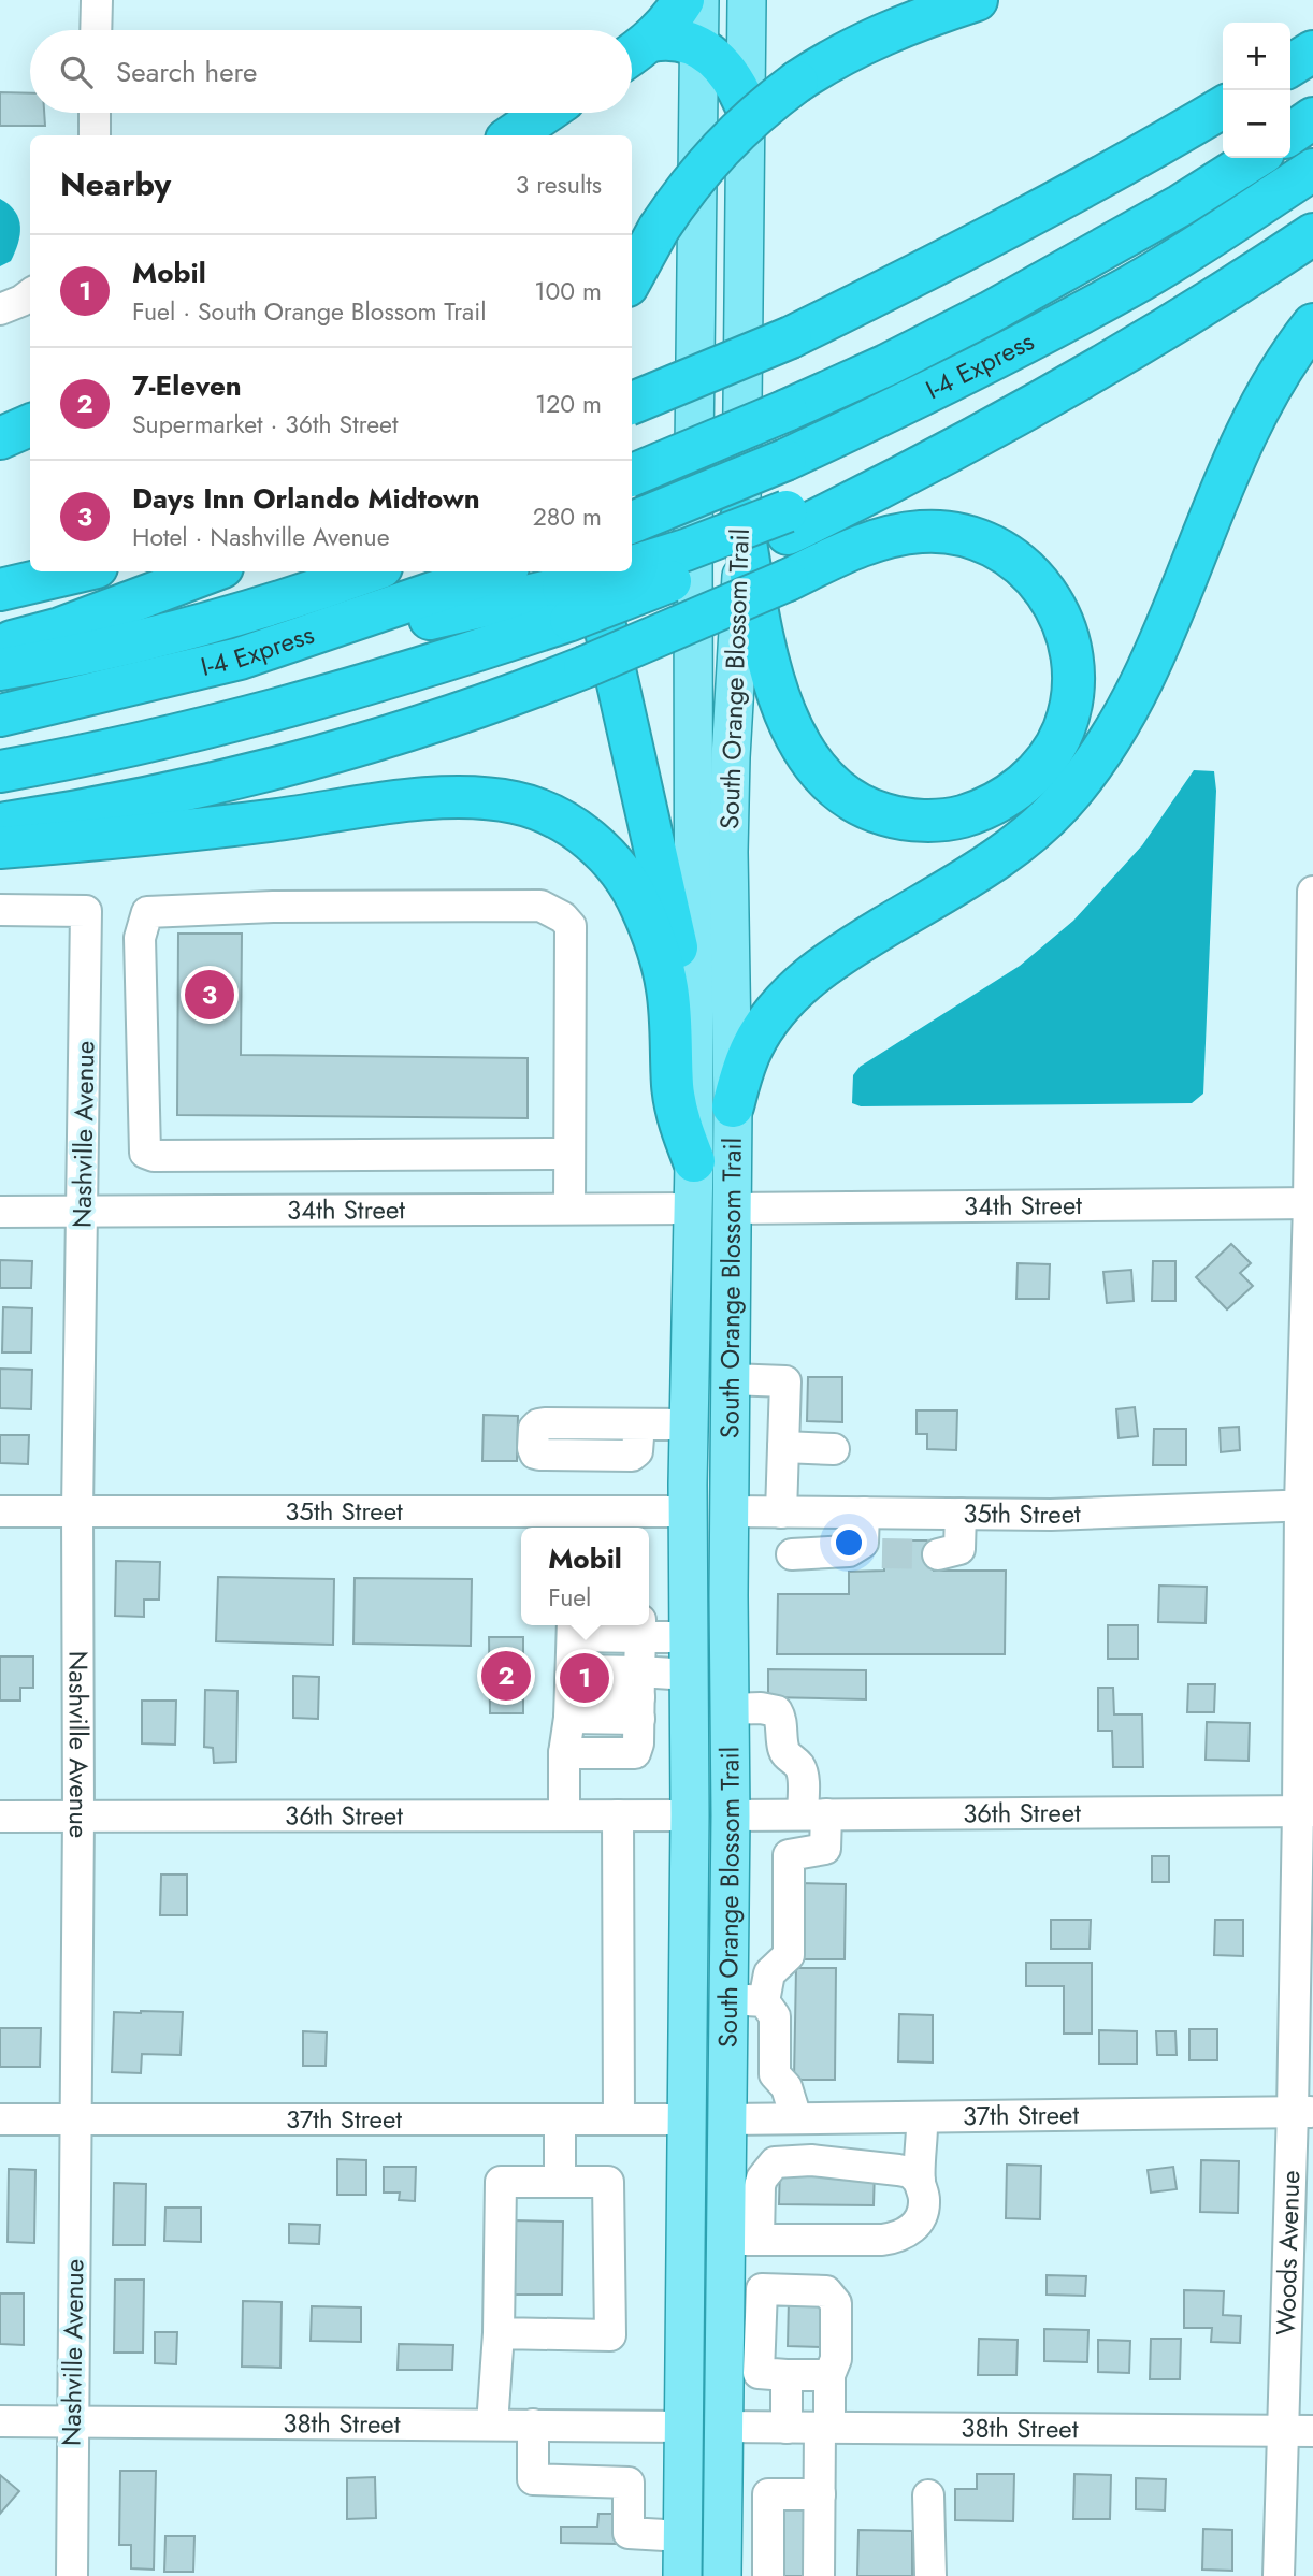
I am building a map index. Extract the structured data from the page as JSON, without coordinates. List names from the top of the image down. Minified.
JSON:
{"streets":{"highway":["I-4 Express"],"main road":["South Orange Blossom Trail"],"street":["Nashville Avenue","34th Street","35th Street","36th Street","37th Street","Woods Avenue","38th Street"]},"crossings":[["South Orange Blossom Trail","34th Street"],["South Orange Blossom Trail","35th Street"],["South Orange Blossom Trail","36th Street"],["South Orange Blossom Trail","37th Street"],["South Orange Blossom Trail","38th Street"],["Nashville Avenue","34th Street"],["Nashville Avenue","35th Street"],["Nashville Avenue","36th Street"],["Nashville Avenue","37th Street"],["Nashville Avenue","38th Street"],["34th Street","Woods Avenue"],["35th Street","Woods Avenue"],["36th Street","Woods Avenue"],["37th Street","Woods Avenue"],["Woods Avenue","38th Street"]],"page":{"map_buttons":["+","−"],"search":"Search here","heading":["Nearby","3 results"],"list":[{"mark":"1","name":"Mobil","note":"Fuel · South Orange Blossom Trail","value":"100 m"},{"mark":"2","name":"7-Eleven","note":"Supermarket · 36th Street","value":"120 m"},{"mark":"3","name":"Days Inn Orlando Midtown","note":"Hotel · Nashville Avenue","value":"280 m"}],"pins":["3","2","1"],"popup":["Mobil","Fuel"]}}
